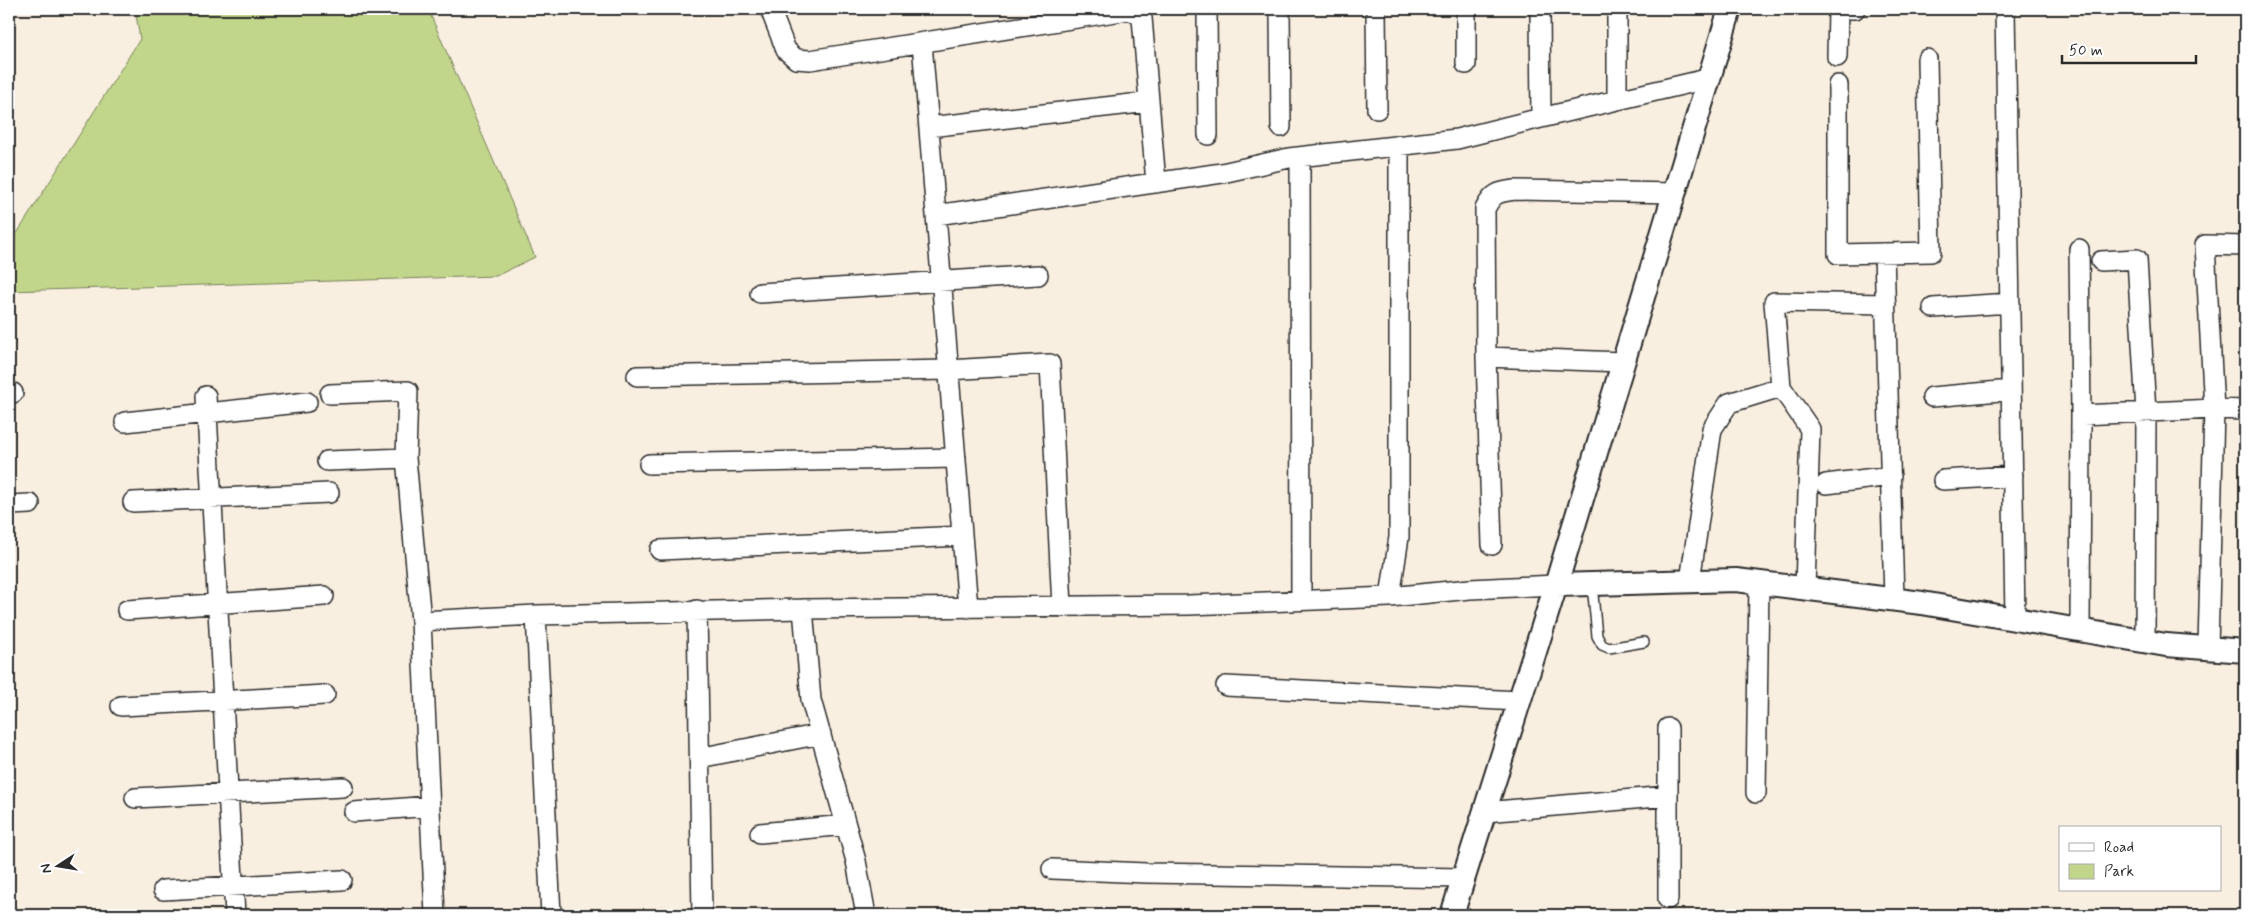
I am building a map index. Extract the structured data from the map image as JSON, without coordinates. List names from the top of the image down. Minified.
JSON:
{"legend":["Road","Park"],"scale_bar":"50 m","north":"left"}
